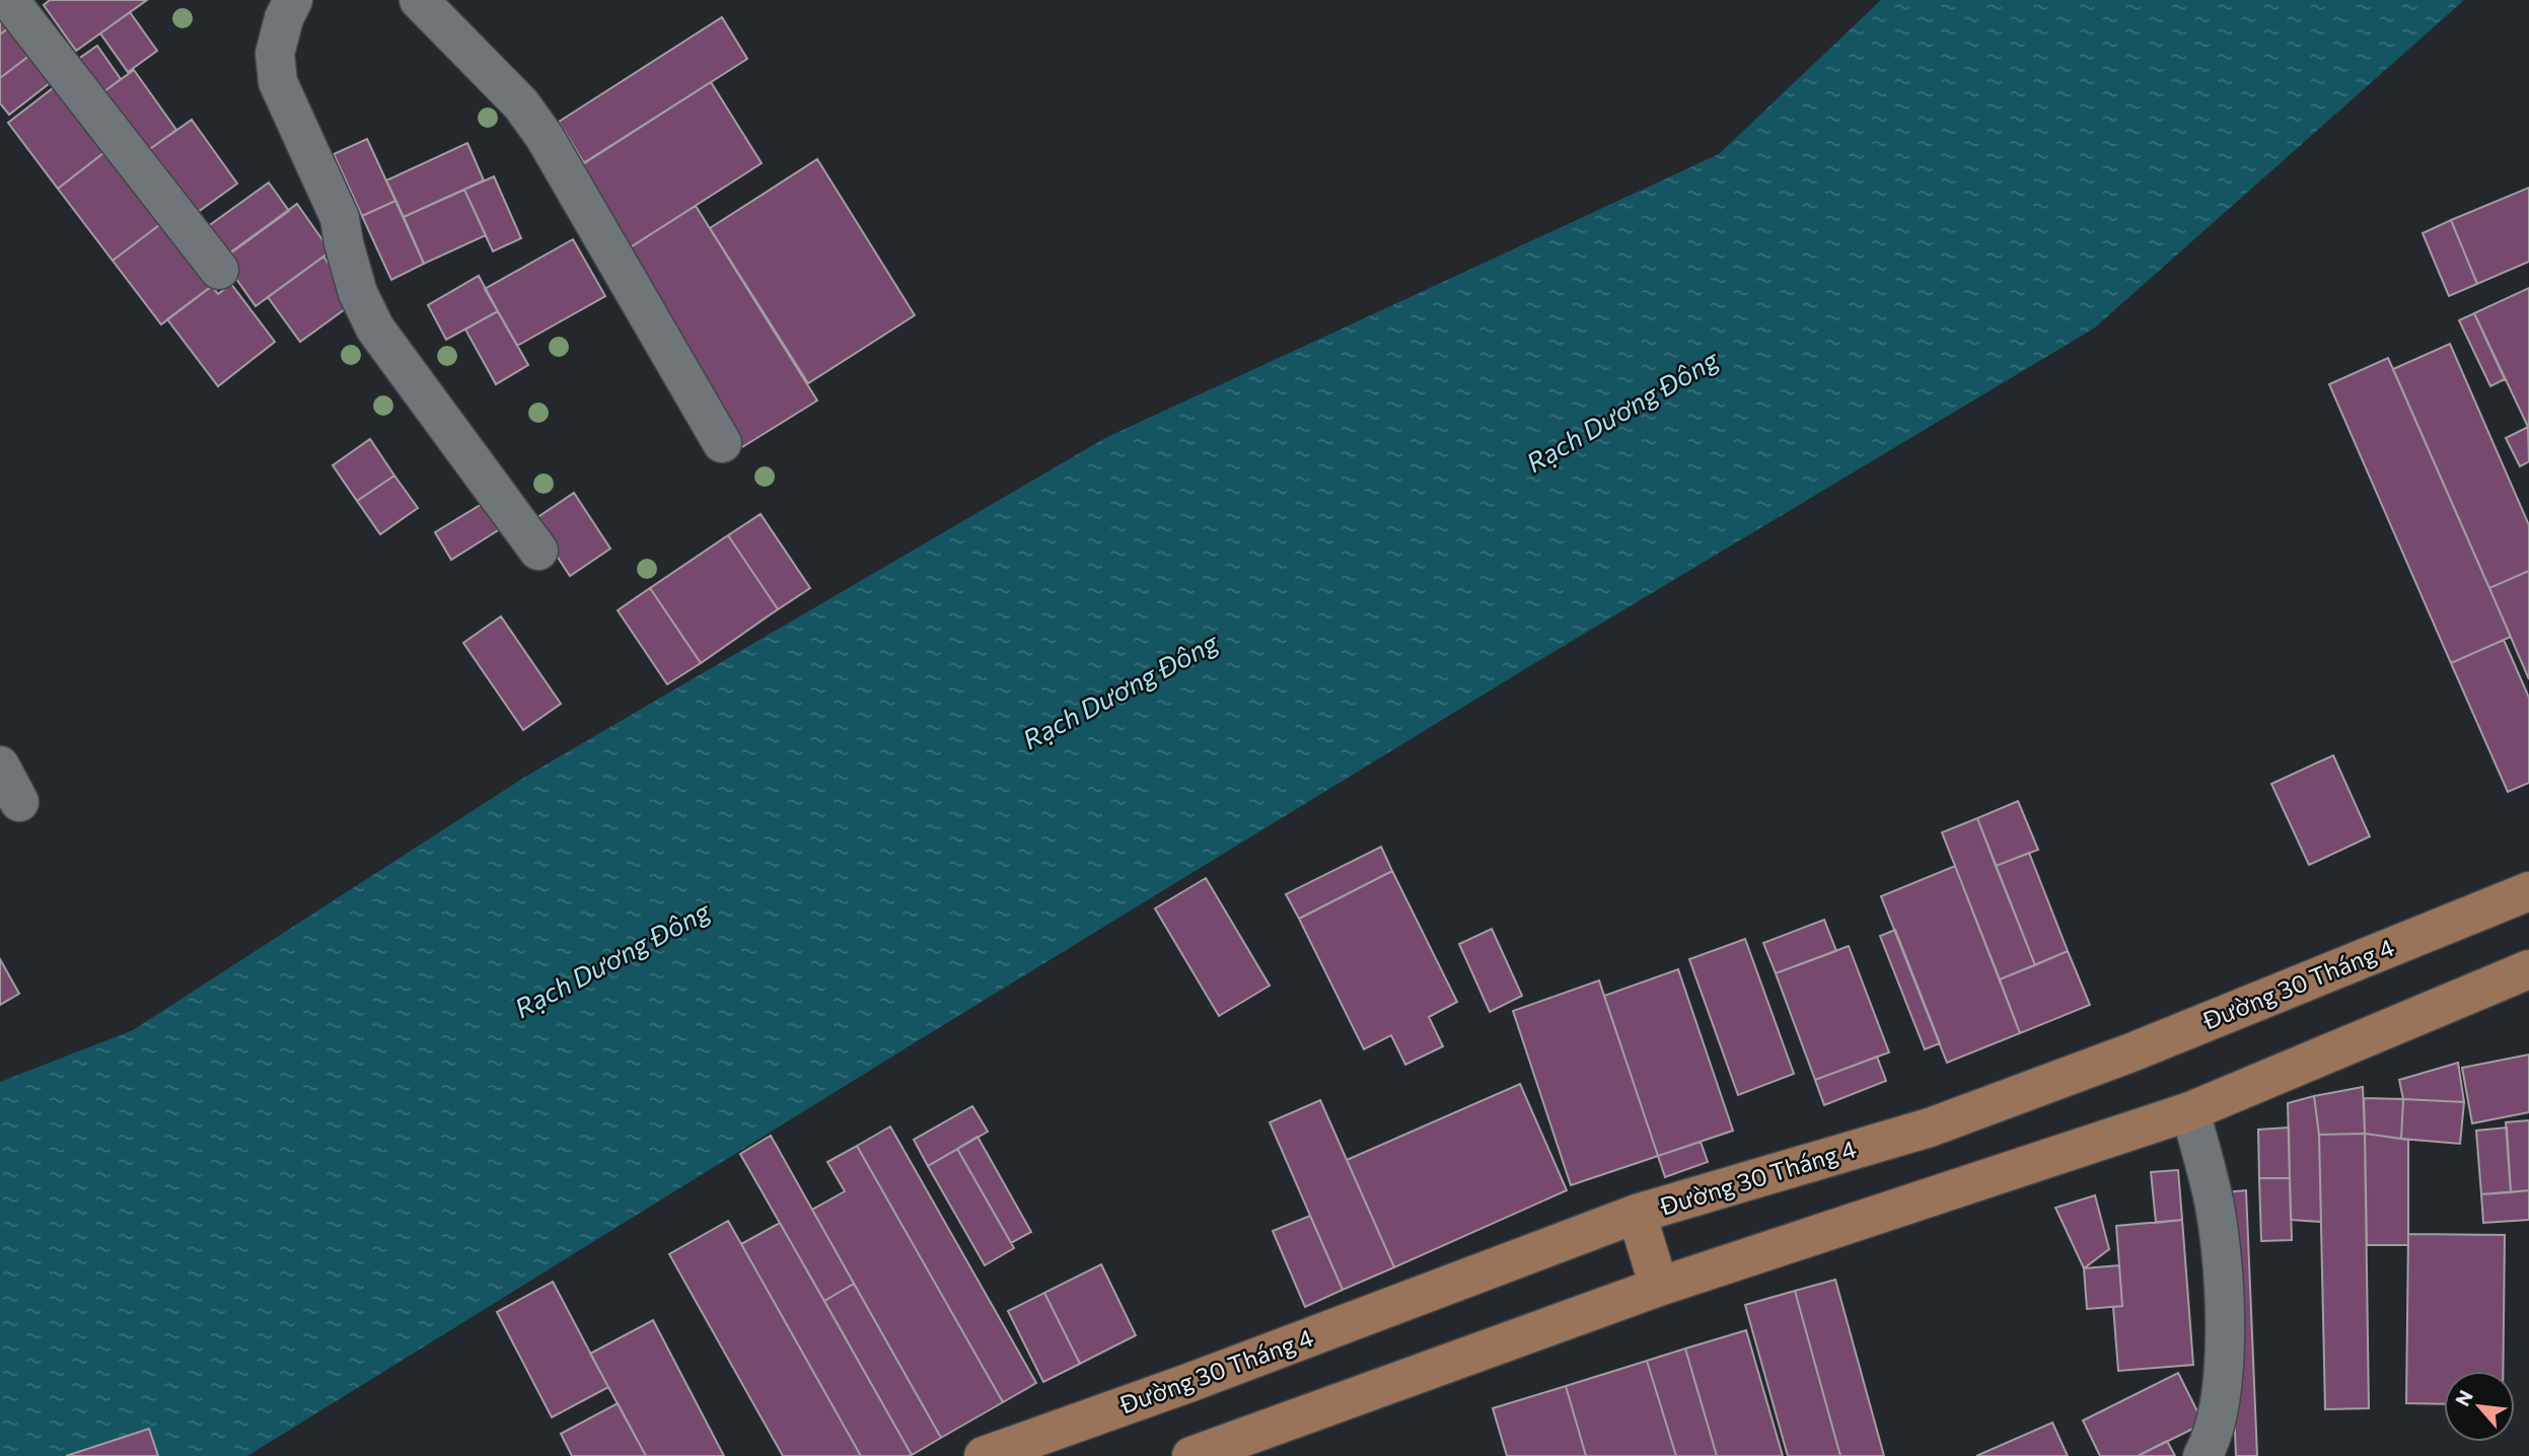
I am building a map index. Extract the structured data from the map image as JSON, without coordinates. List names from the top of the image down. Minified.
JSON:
{"streets":{"main road":["Đường 30 Tháng 4"]},"water":["Rạch Dương Đông"],"north":"top left"}
